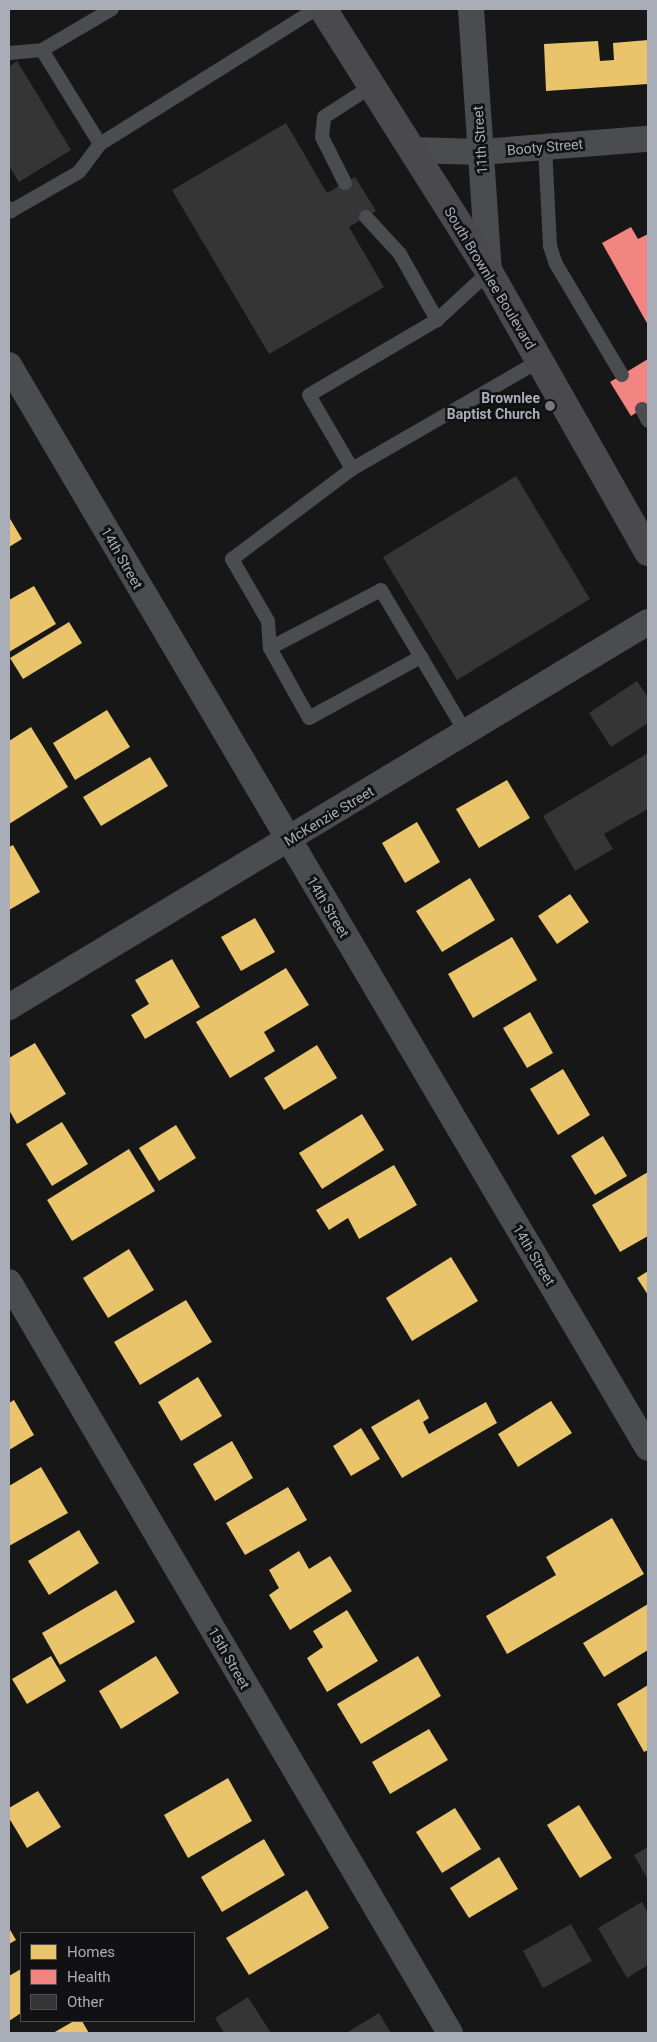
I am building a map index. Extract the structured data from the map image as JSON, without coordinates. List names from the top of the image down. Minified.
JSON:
{"streets":{"main road":["South Brownlee Boulevard"],"street":["11th Street","Booty Street","14th Street","McKenzie Street","15th Street"]},"crossings":[["11th Street","Booty Street"],["11th Street","South Brownlee Boulevard"],["Booty Street","South Brownlee Boulevard"],["14th Street","McKenzie Street"]],"places":["Brownlee Baptist Church"],"legend":["Homes","Health","Other"]}
